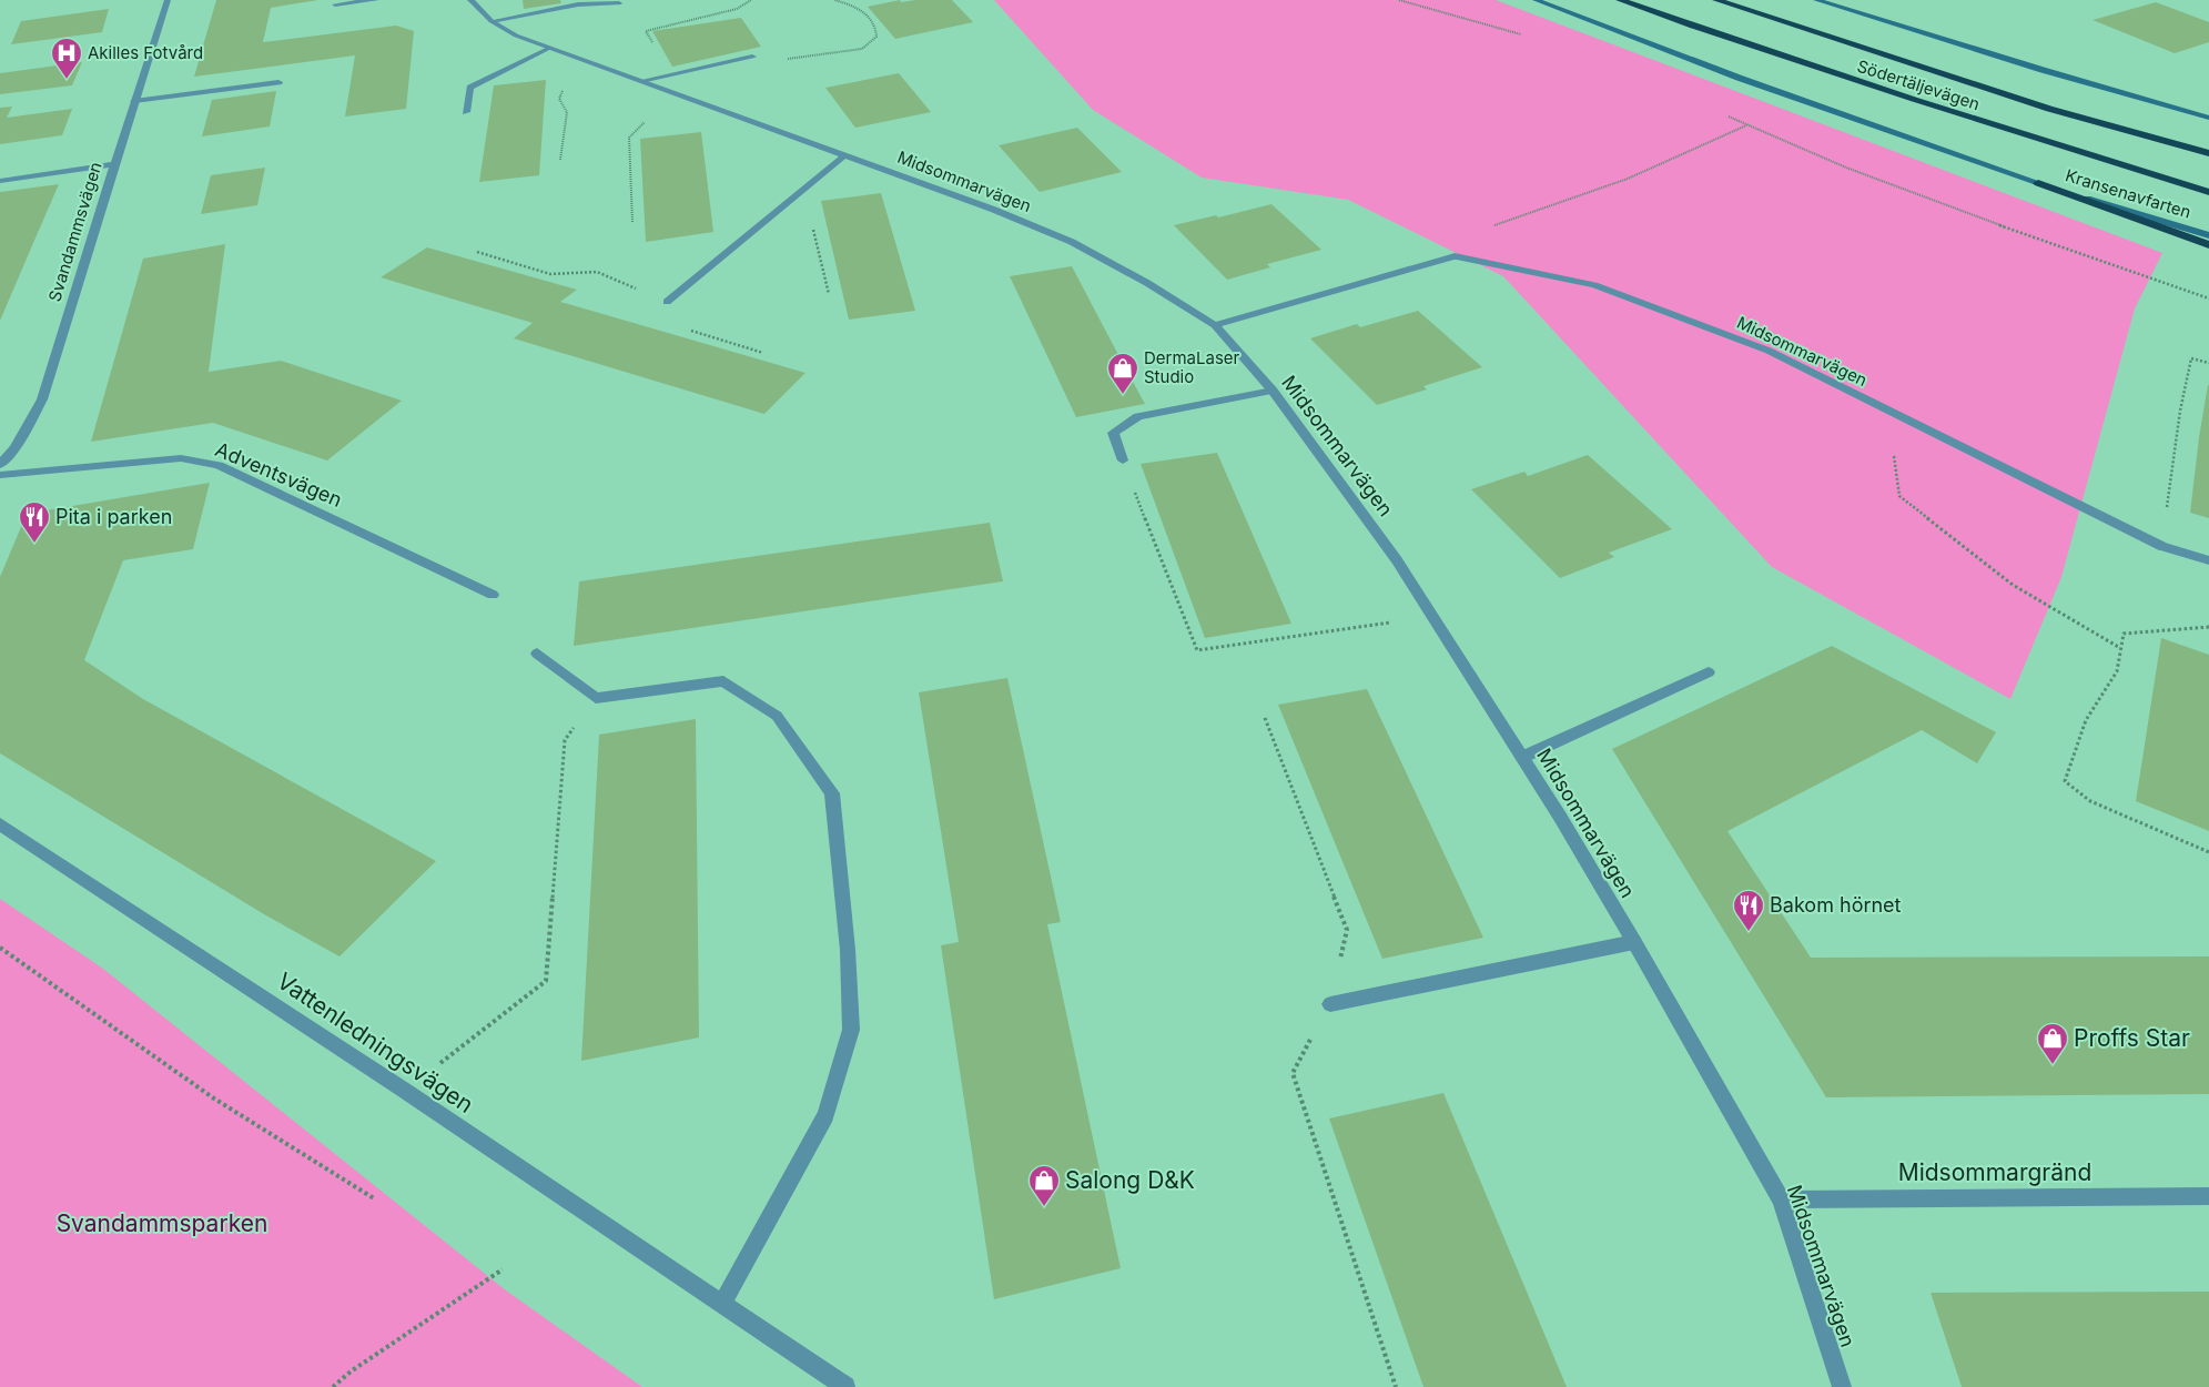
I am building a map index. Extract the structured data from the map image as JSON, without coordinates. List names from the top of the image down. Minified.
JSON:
{"streets":{"highway":["Södertäljevägen"],"main road":["Kransenavfarten"],"street":["Midsommarvägen","Svandammsvägen","Adventsvägen","Vattenledningsvägen","Midsommargränd"]},"crossings":[["Midsommarvägen","Midsommargränd"]],"parks":["Svandammsparken"],"places":{"hospital":["Akilles Fotvård"],"shop":["DermaLaser Studio","Proffs Star","Salong D&K"],"restaurant":["Pita i parken","Bakom hörnet"]}}
